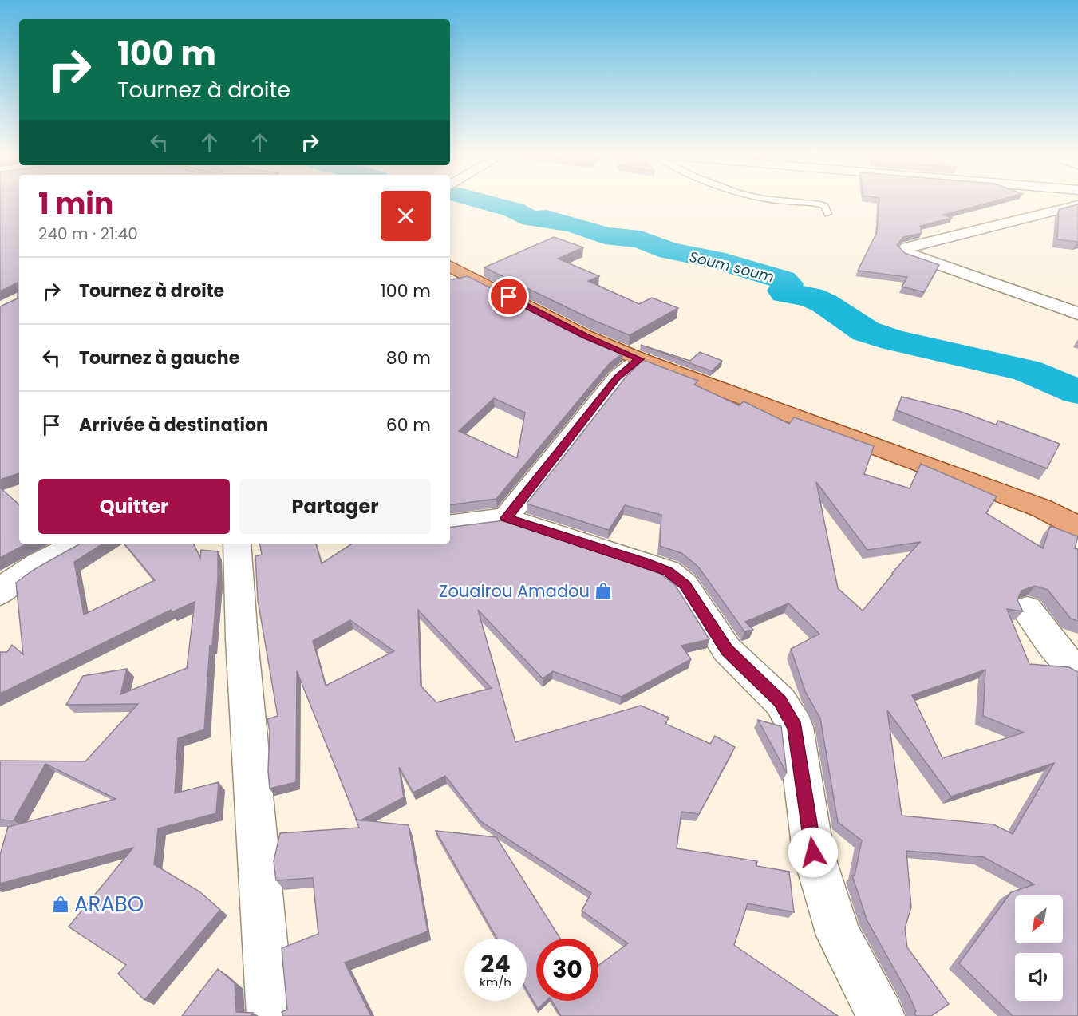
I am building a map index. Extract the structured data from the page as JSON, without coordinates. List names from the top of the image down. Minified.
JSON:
{"water":["Soum soum"],"places":{"shop":["Zouairou Amadou","ARABO"]},"north":"bottom left","page":{"turn":["100 m","Tournez à droite"],"heading":["1 min","240 m · 21:40"],"list":[{"name":"Tournez à droite","value":"100 m"},{"name":"Tournez à gauche","value":"80 m"},{"name":"Arrivée à destination","value":"60 m"}],"buttons":["Quitter","Partager"],"speed":"24 km/h","limit":"30"}}
